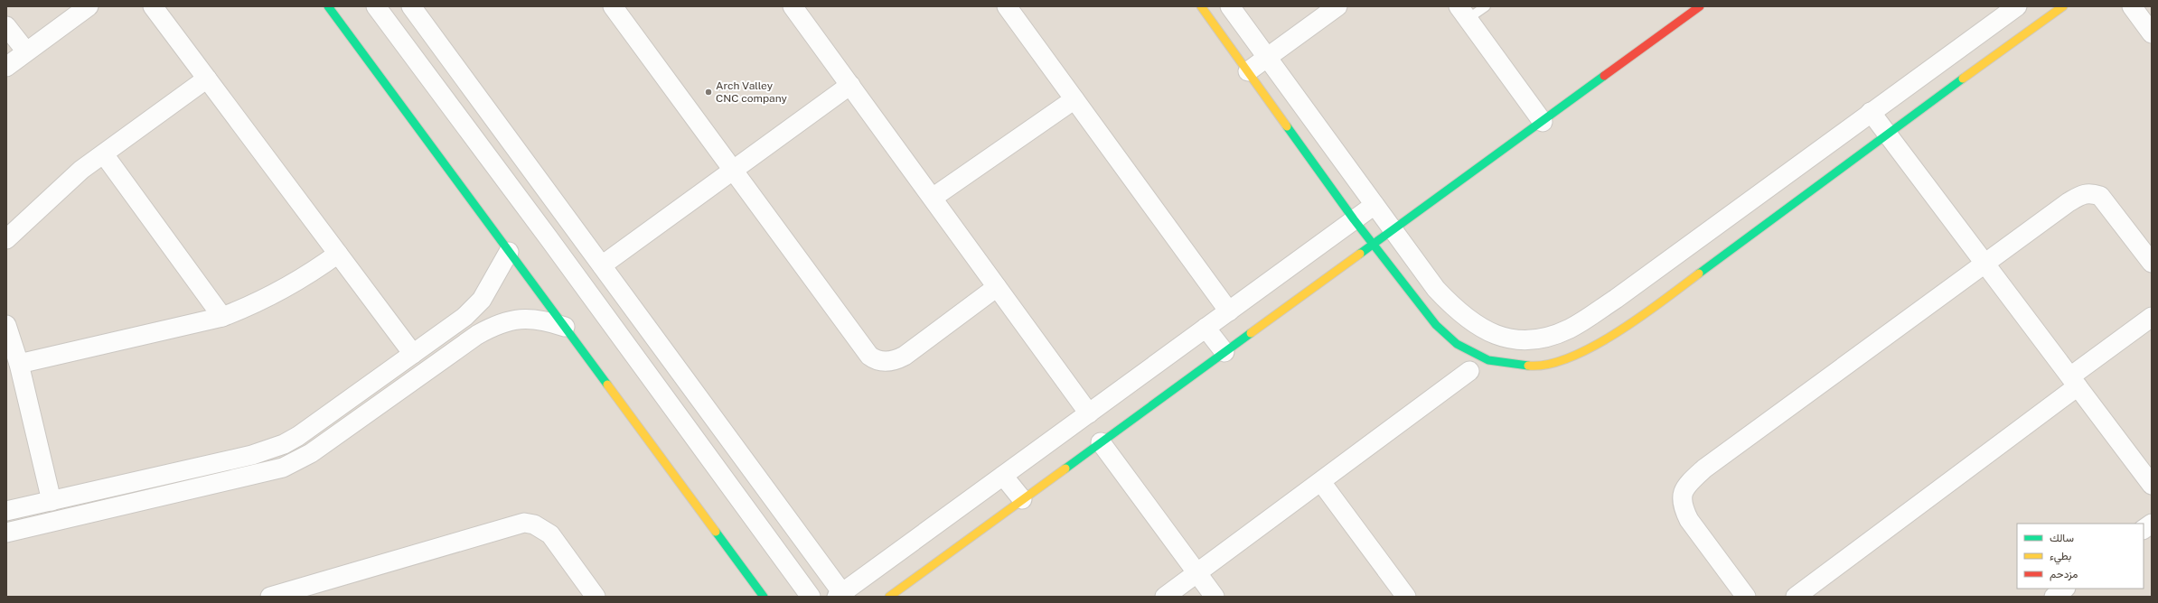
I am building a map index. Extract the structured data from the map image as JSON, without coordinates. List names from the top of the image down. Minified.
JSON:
{"places":["Arch Valley CNC company"],"legend":["سالك","بطيء","مزدحم"]}
